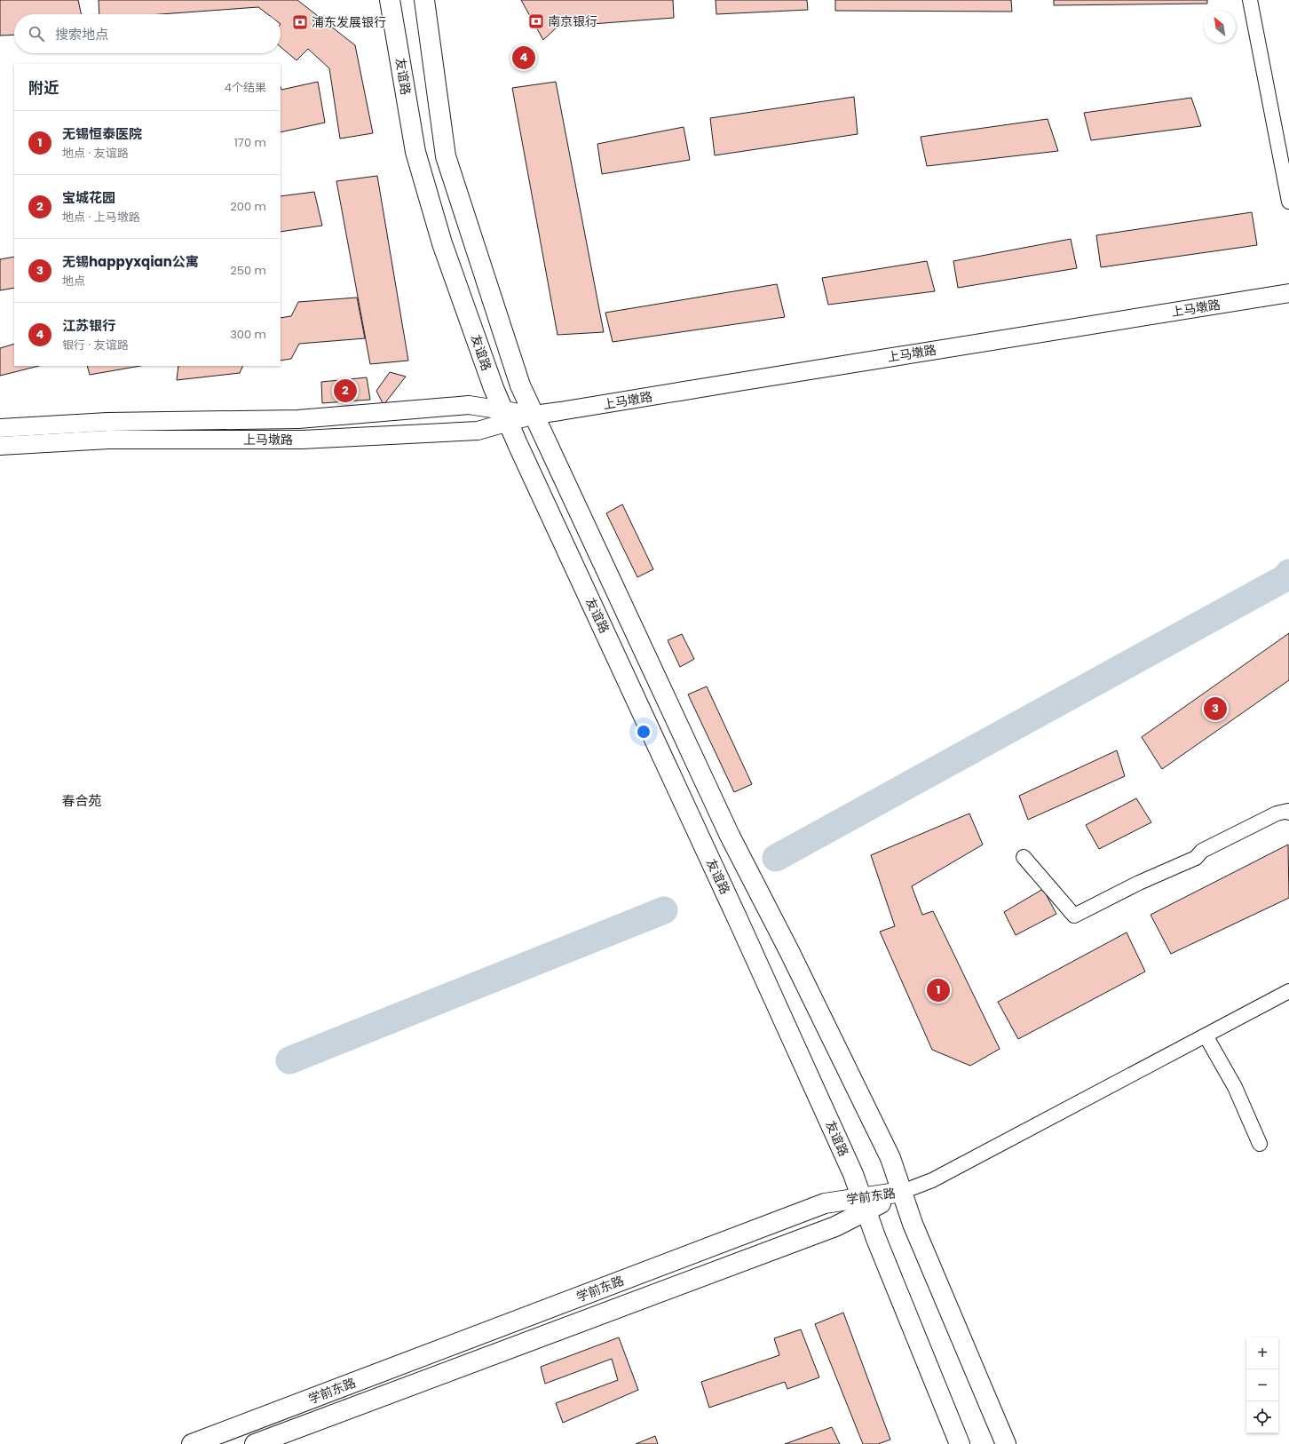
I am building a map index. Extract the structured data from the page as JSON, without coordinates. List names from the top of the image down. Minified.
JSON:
{"streets":{"main road":["友谊路","学前东路"],"street":["上马墩路"]},"crossings":[["友谊路","上马墩路"],["友谊路","学前东路"]],"districts":["春合苑"],"places":{"bank":["南京银行","浦东发展银行"]},"north":"top left","page":{"search":"搜索地点","pins":["4","2","3","1"],"heading":["附近","4个结果"],"list":[{"mark":"1","name":"无锡恒泰医院","note":"地点 · 友谊路","value":"170 m"},{"mark":"2","name":"宝城花园","note":"地点 · 上马墩路","value":"200 m"},{"mark":"3","name":"无锡happyxqian公寓","note":"地点","value":"250 m"},{"mark":"4","name":"江苏银行","note":"银行 · 友谊路","value":"300 m"}],"map_buttons":["+","−"]}}
